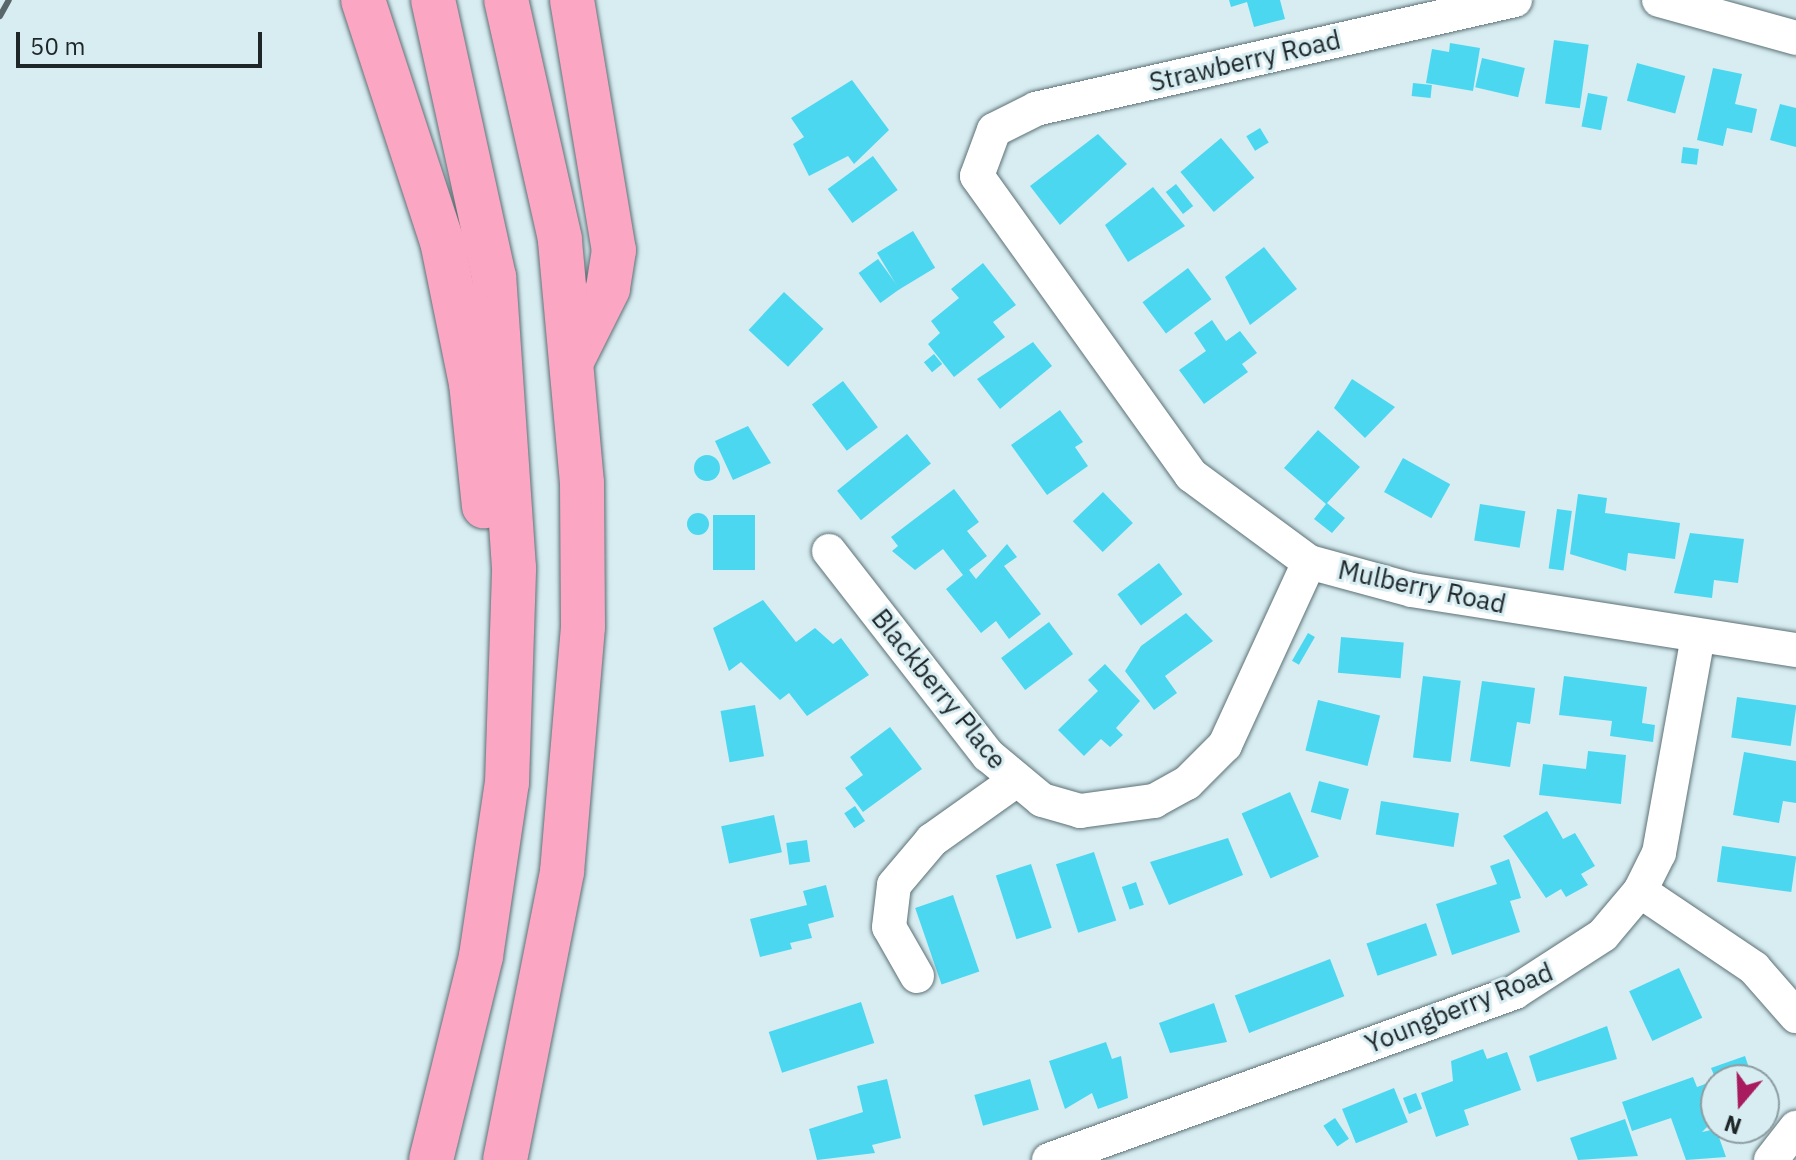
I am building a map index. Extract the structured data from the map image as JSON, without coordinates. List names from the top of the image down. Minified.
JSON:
{"streets":{"street":["Strawberry Road","Mulberry Road","Blackberry Place","Youngberry Road"]},"crossings":[["Strawberry Road","Mulberry Road"],["Mulberry Road","Blackberry Place"],["Mulberry Road","Youngberry Road"]],"scale_bar":"50 m","north":"bottom"}
